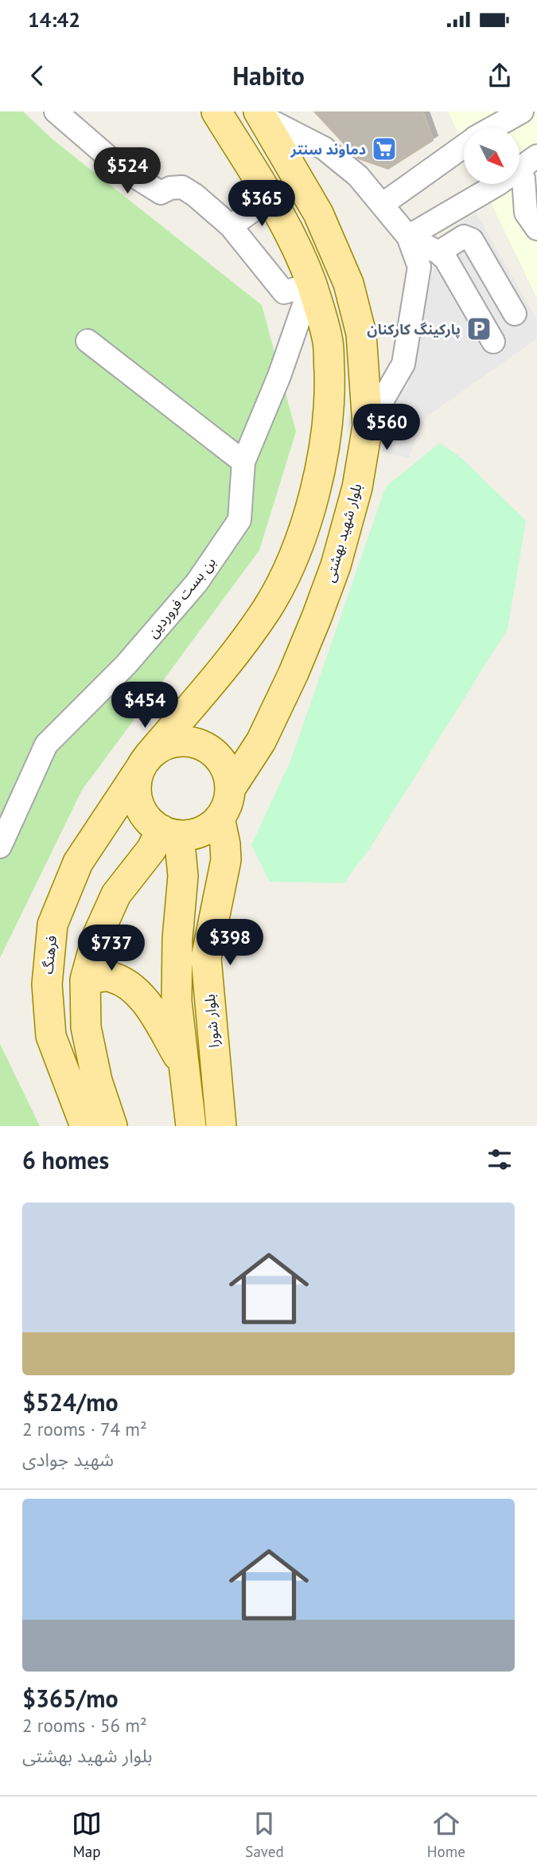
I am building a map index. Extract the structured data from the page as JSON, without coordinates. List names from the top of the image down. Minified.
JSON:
{"streets":{"main road":["بلوار شهید بهشتی","فرهنگ","بلوار شورا"],"street":["بن بست فروردین"]},"crossings":[["بلوار شهید بهشتی","فرهنگ"],["بلوار شهید بهشتی","بلوار شورا"],["فرهنگ","بلوار شورا"]],"places":{"supermarket":["دماوند سنتر"],"parking":["پارکینگ کارکنان"]},"north":"bottom right","page":{"status":"14:42","header":"Habito","price":["$524","$365","$560","$454","$398","$737"],"heading":"6 homes","list":[{"name":"$524/mo","note":"2 rooms · 74 m² · شهید جوادی"},{"name":"$365/mo","note":"2 rooms · 56 m² · بلوار شهید بهشتی"}],"tabs":["Map","Saved","Home"]}}
